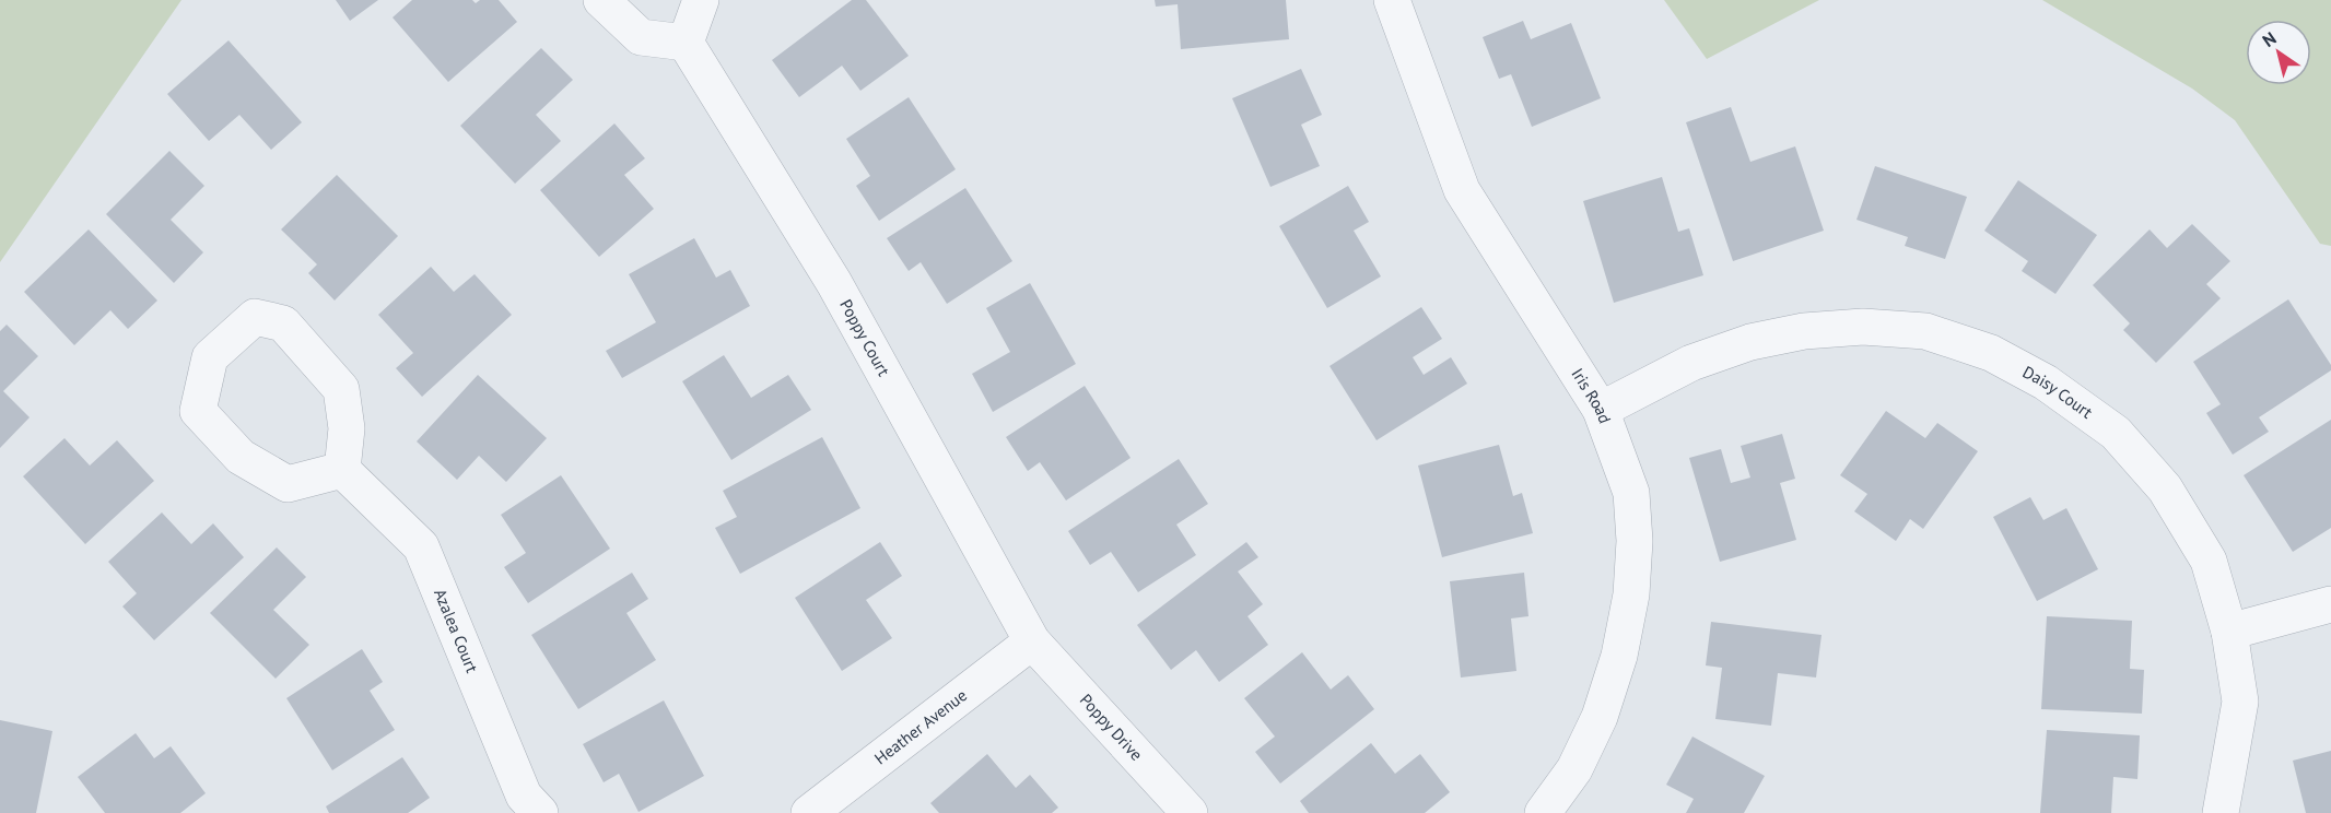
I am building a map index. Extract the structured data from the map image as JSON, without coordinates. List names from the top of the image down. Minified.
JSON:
{"streets":{"street":["Poppy Court","Daisy Court","Iris Road","Azalea Court","Heather Avenue","Poppy Drive"]},"crossings":[["Poppy Court","Heather Avenue"],["Poppy Court","Poppy Drive"],["Daisy Court","Iris Road"],["Heather Avenue","Poppy Drive"]],"north":"top left"}
